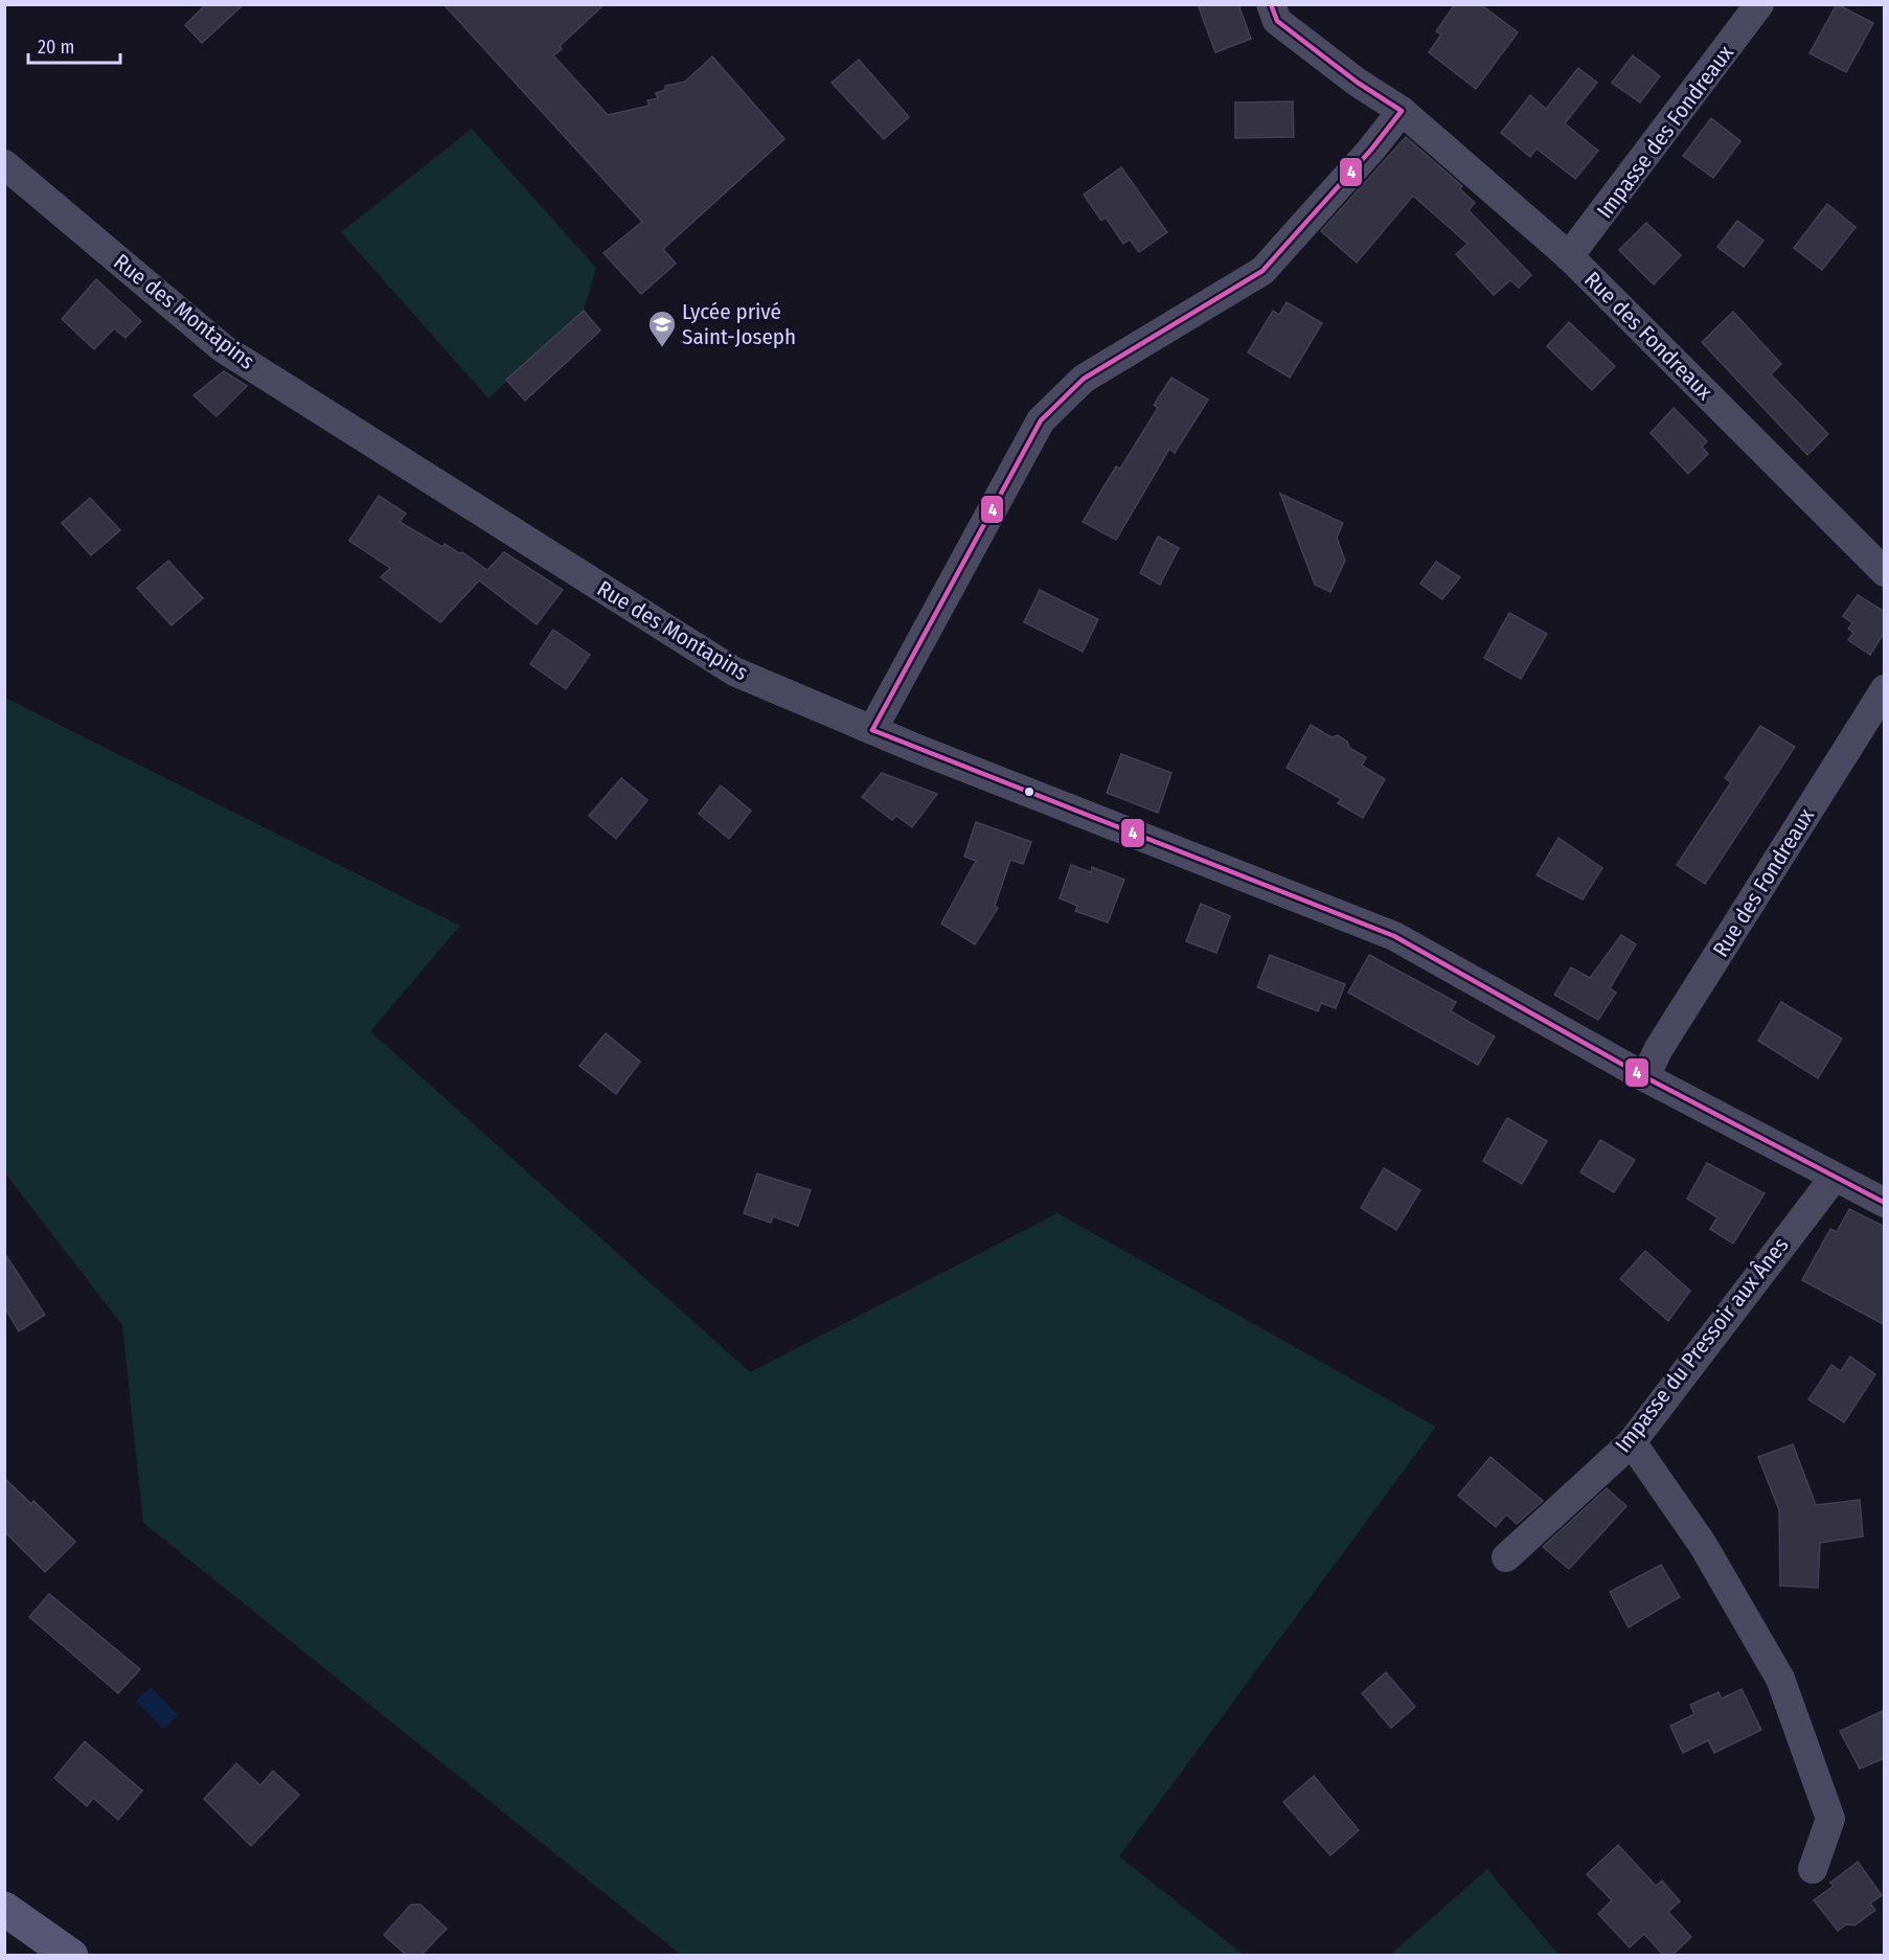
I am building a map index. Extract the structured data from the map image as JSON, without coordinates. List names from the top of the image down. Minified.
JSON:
{"streets":{"street":["Impasse des Fondreaux","Rue des Montapins","Rue des Fondreaux","Impasse du Pressoir aux Ânes"]},"crossings":[["Impasse des Fondreaux","Rue des Fondreaux"],["Rue des Montapins","Rue des Fondreaux"],["Rue des Montapins","Impasse du Pressoir aux Ânes"]],"places":{"school or university":["Lycée privé Saint-Joseph"]},"lines":["transit line 4"],"scale_bar":"20 m"}
